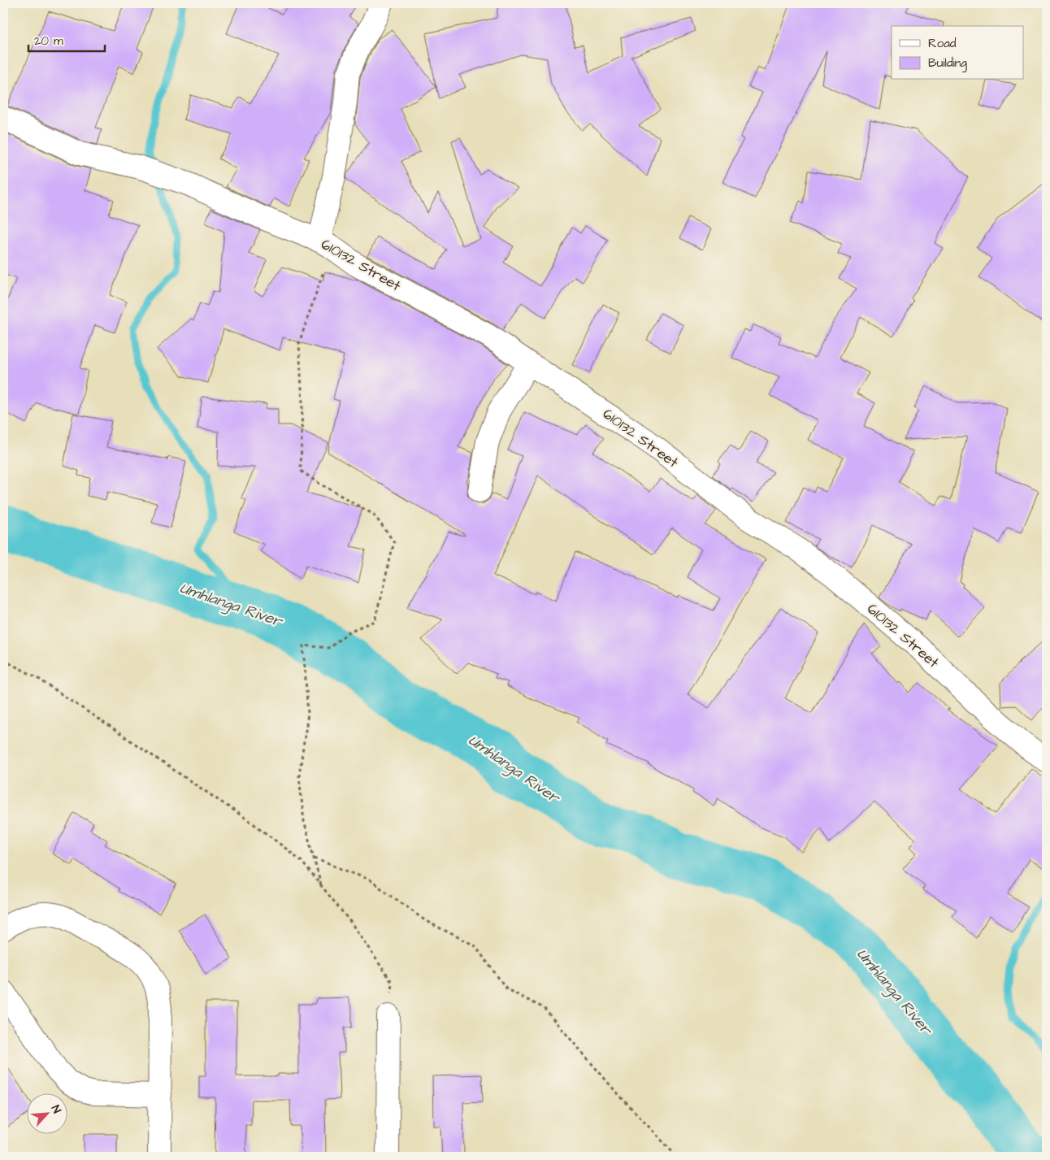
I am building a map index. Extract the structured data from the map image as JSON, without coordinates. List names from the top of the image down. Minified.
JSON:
{"streets":{"street":["610132 Street"]},"water":["Umhlanga River"],"legend":["Road","Building"],"scale_bar":"20 m","north":"top right"}
